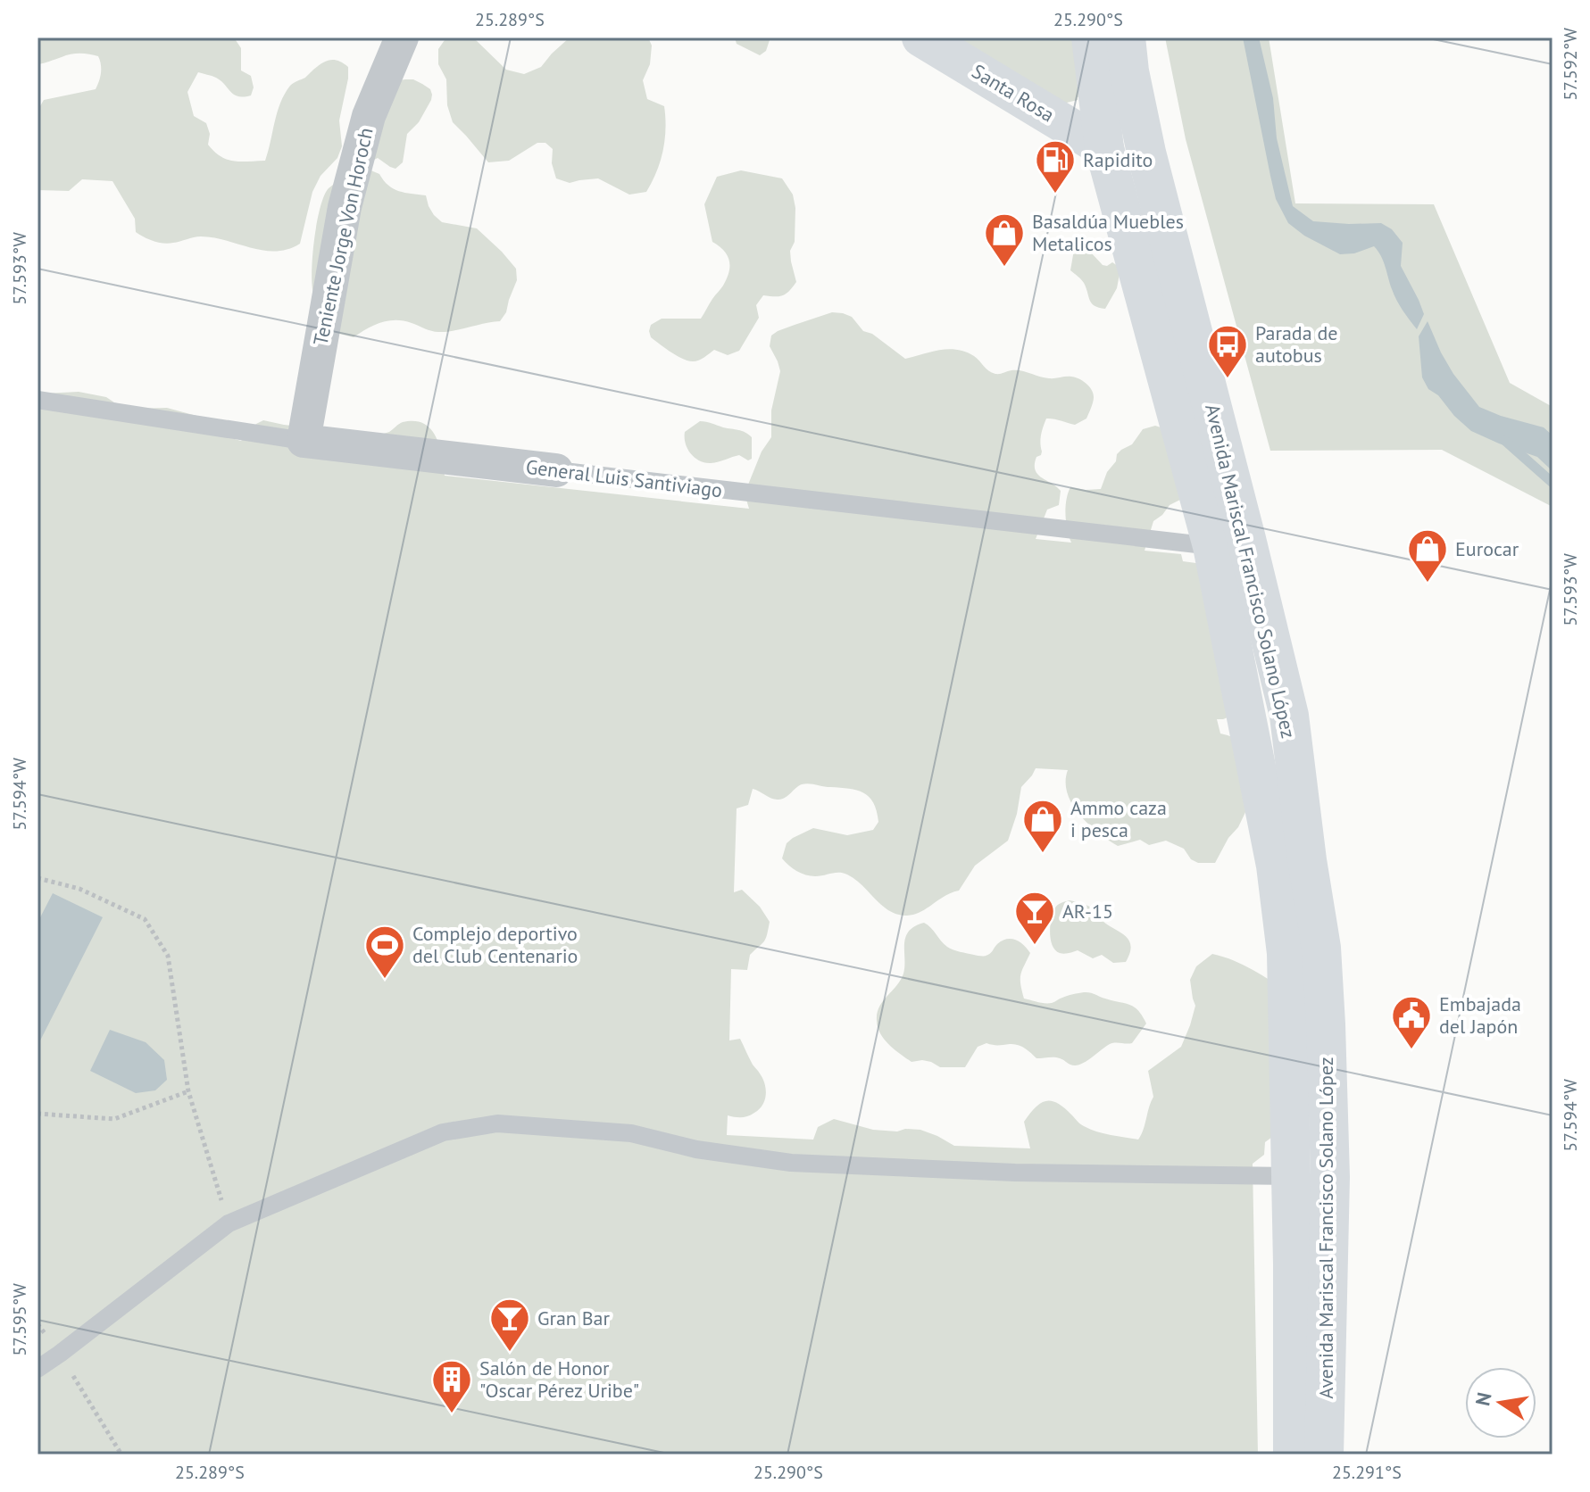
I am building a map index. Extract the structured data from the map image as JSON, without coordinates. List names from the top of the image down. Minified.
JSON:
{"streets":{"main road":["Santa Rosa","Avenida Mariscal Francisco Solano López"],"street":["Teniente Jorge Von Horoch","General Luis Santiviago"]},"crossings":[["Santa Rosa","Avenida Mariscal Francisco Solano López"],["Teniente Jorge Von Horoch","General Luis Santiviago"],["General Luis Santiviago","Avenida Mariscal Francisco Solano López"]],"places":{"fuel station":["Rapidito"],"shop":["Basaldúa Muebles Metalicos","Eurocar","Ammo caza i pesca"],"bus stop":["Parada de autobus"],"bar":["AR-15","Gran Bar"],"sports":["Complejo deportivo del Club Centenario"],"public building":["Embajada del Japón"],"building":["Salón de Honor \"Oscar Pérez Uribe\""]},"north":"left","coordinates":["25.289°S","25.290°S","57.592°W","57.593°W","57.594°W","57.595°W","25.291°S"]}
